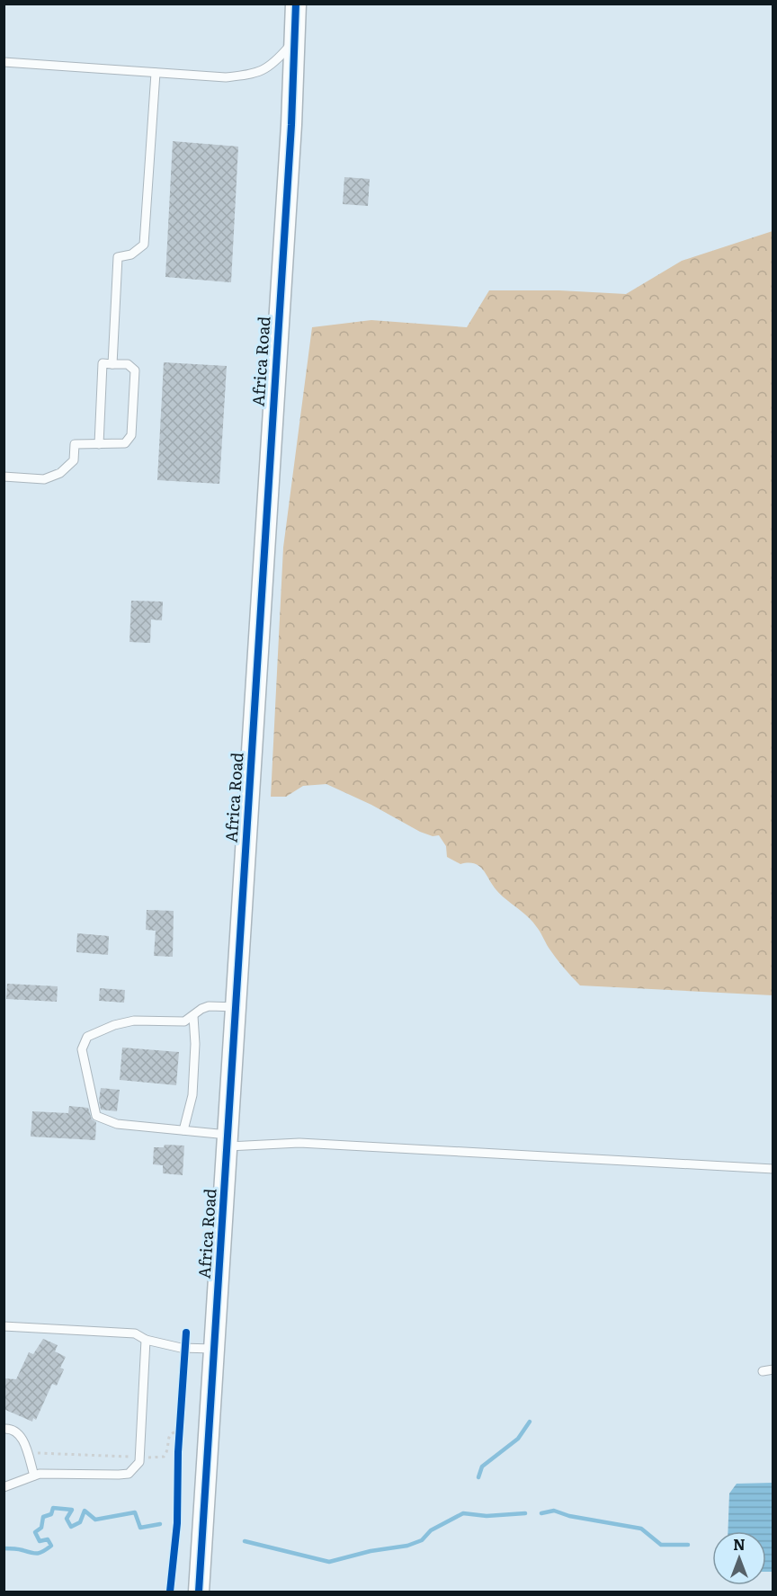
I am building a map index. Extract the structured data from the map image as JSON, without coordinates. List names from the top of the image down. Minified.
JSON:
{"streets":{"street":["Africa Road"]},"north":"top"}
